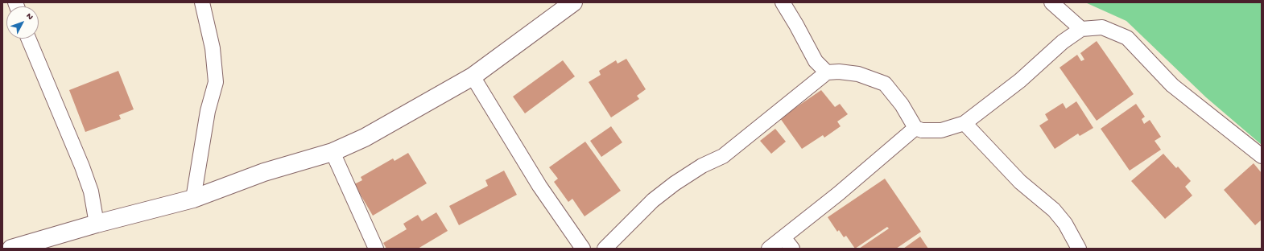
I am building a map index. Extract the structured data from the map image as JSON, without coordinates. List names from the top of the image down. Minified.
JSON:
{"north":"top right"}
